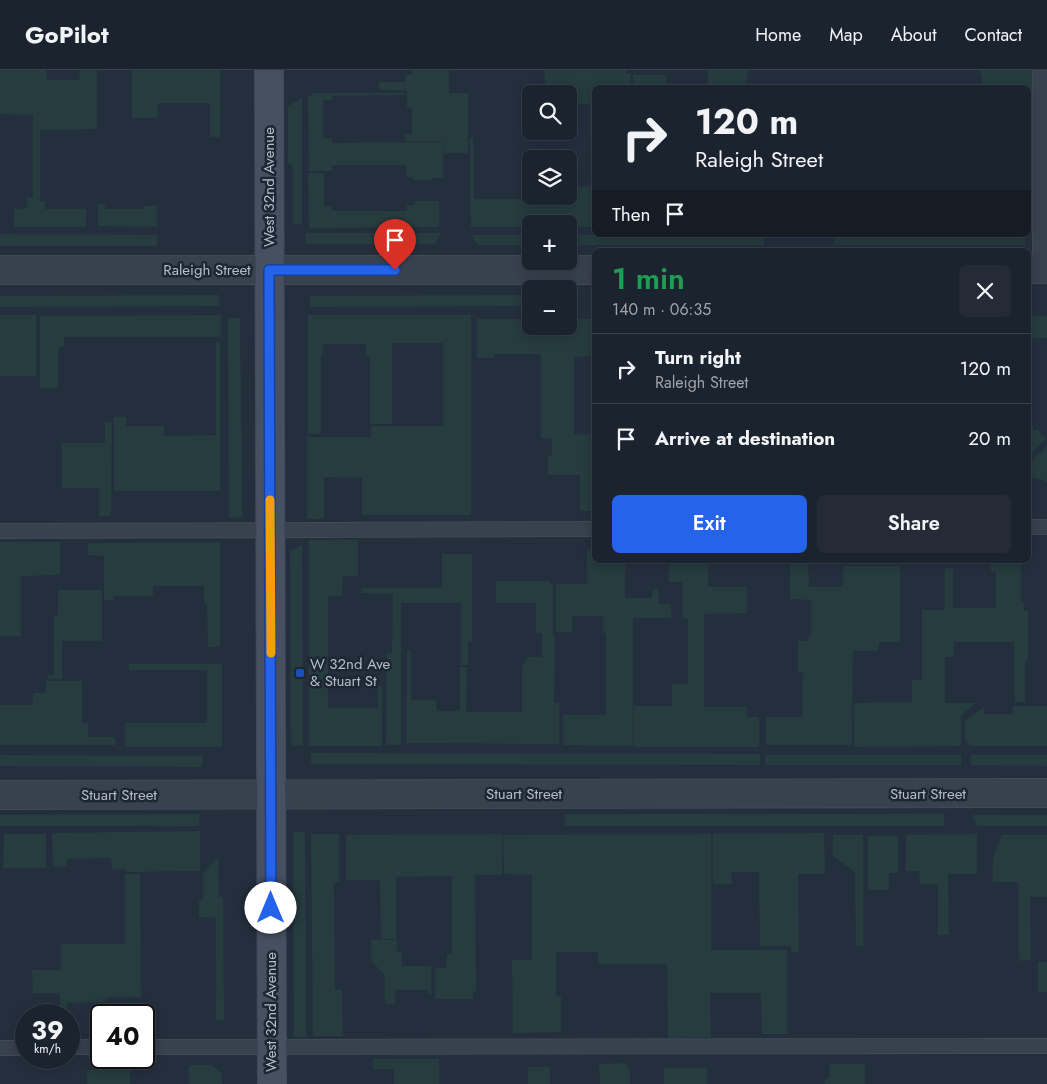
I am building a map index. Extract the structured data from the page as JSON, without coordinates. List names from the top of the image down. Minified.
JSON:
{"streets":{"street":["West 32nd Avenue","Raleigh Street","Stuart Street"]},"crossings":[["West 32nd Avenue","Raleigh Street"],["West 32nd Avenue","Stuart Street"]],"places":{"transit":["W 32nd Ave & Stuart St"]},"page":{"header":"GoPilot","nav":["Home","Map","About","Contact"],"map_buttons":["+","−"],"turn":["120 m","Raleigh Street"],"then":"Then","heading":["1 min","140 m · 06:35"],"list":[{"name":"Turn right","note":"Raleigh Street","value":"120 m"},{"name":"Arrive at destination","value":"20 m"}],"buttons":["Exit","Share"],"speed":"39 km/h","limit":"40"}}
